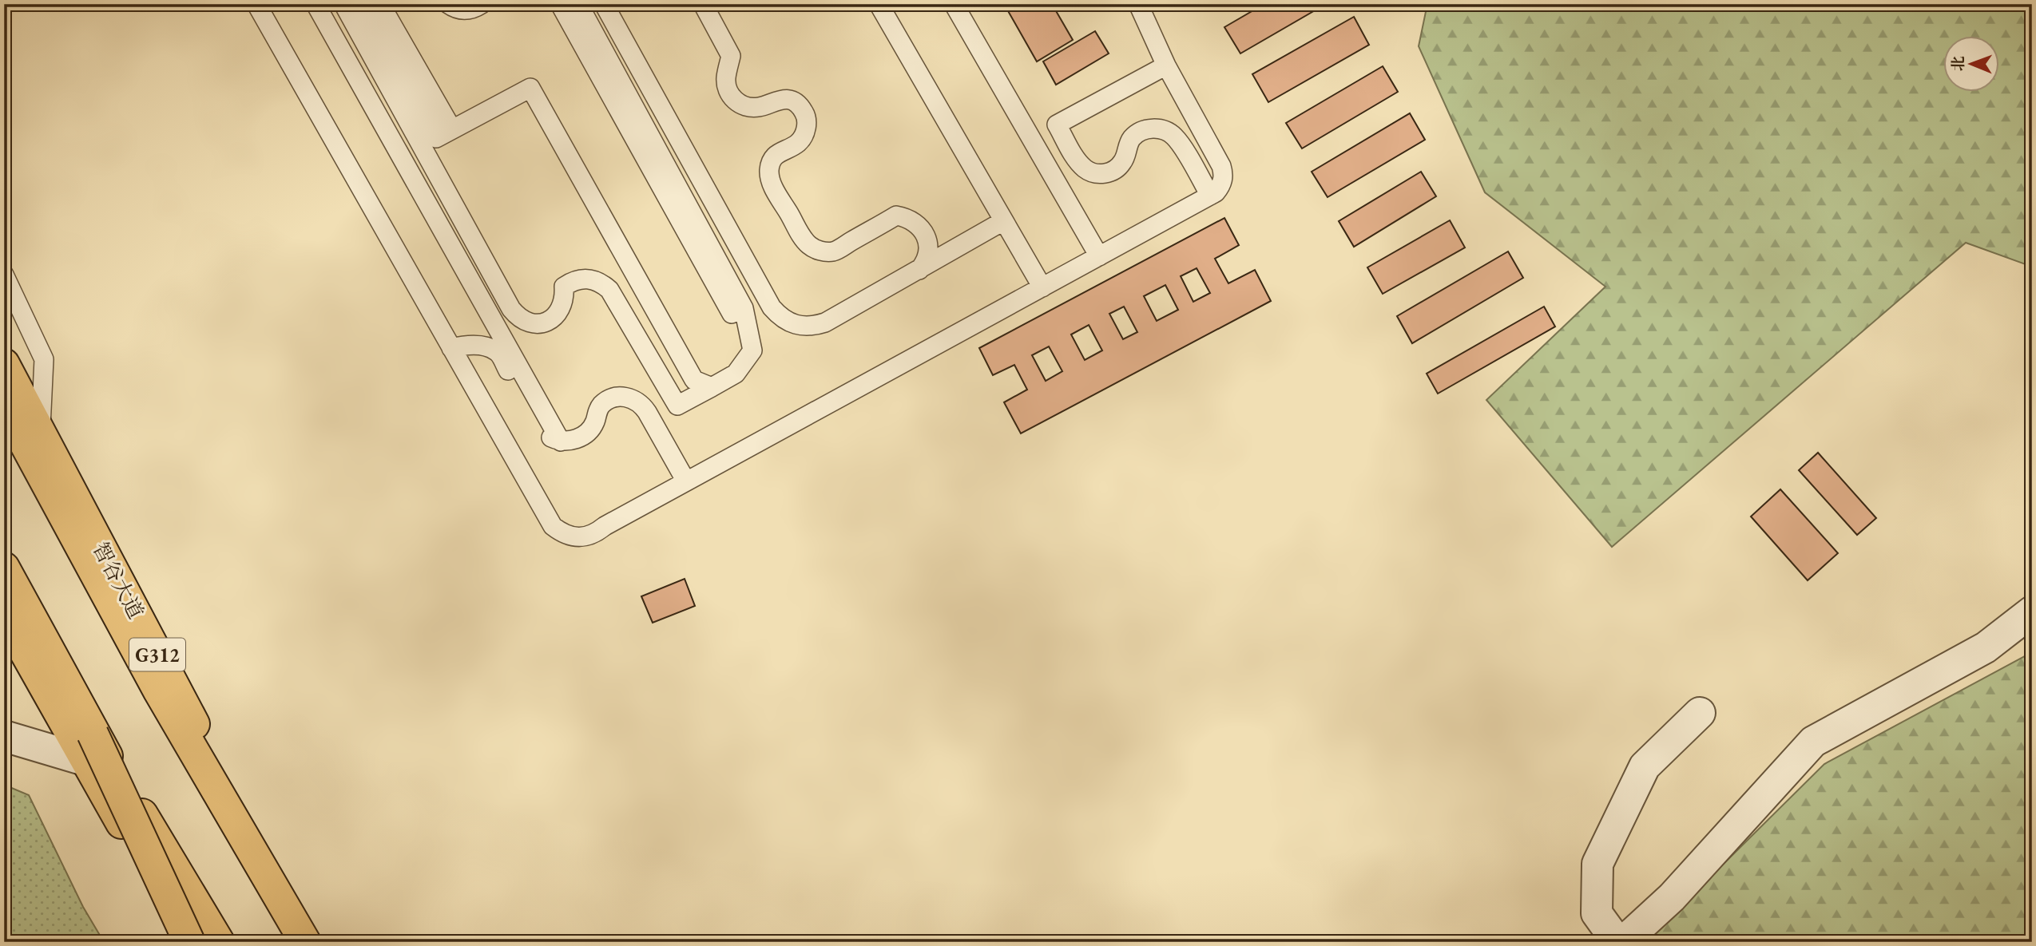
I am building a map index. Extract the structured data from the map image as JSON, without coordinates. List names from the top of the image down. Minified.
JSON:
{"streets":{"main road":["智谷大道","G312"]},"north":"left"}
